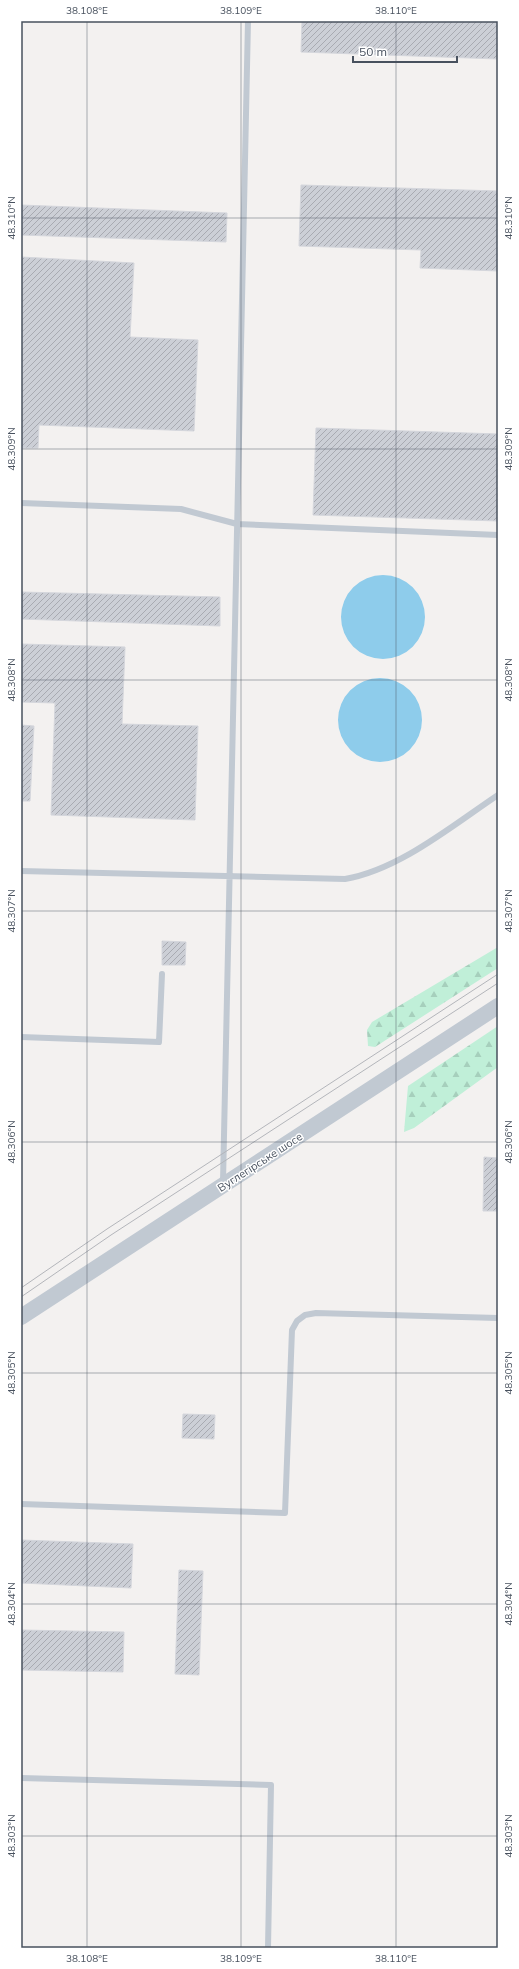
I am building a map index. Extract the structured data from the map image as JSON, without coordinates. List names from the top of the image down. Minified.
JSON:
{"streets":{"street":["Вуглегірське шосе"]},"scale_bar":"50 m","coordinates":["38.108°E","38.109°E","38.110°E","48.310°N","48.309°N","48.308°N","48.307°N","48.306°N","48.305°N","48.304°N","48.303°N"]}
